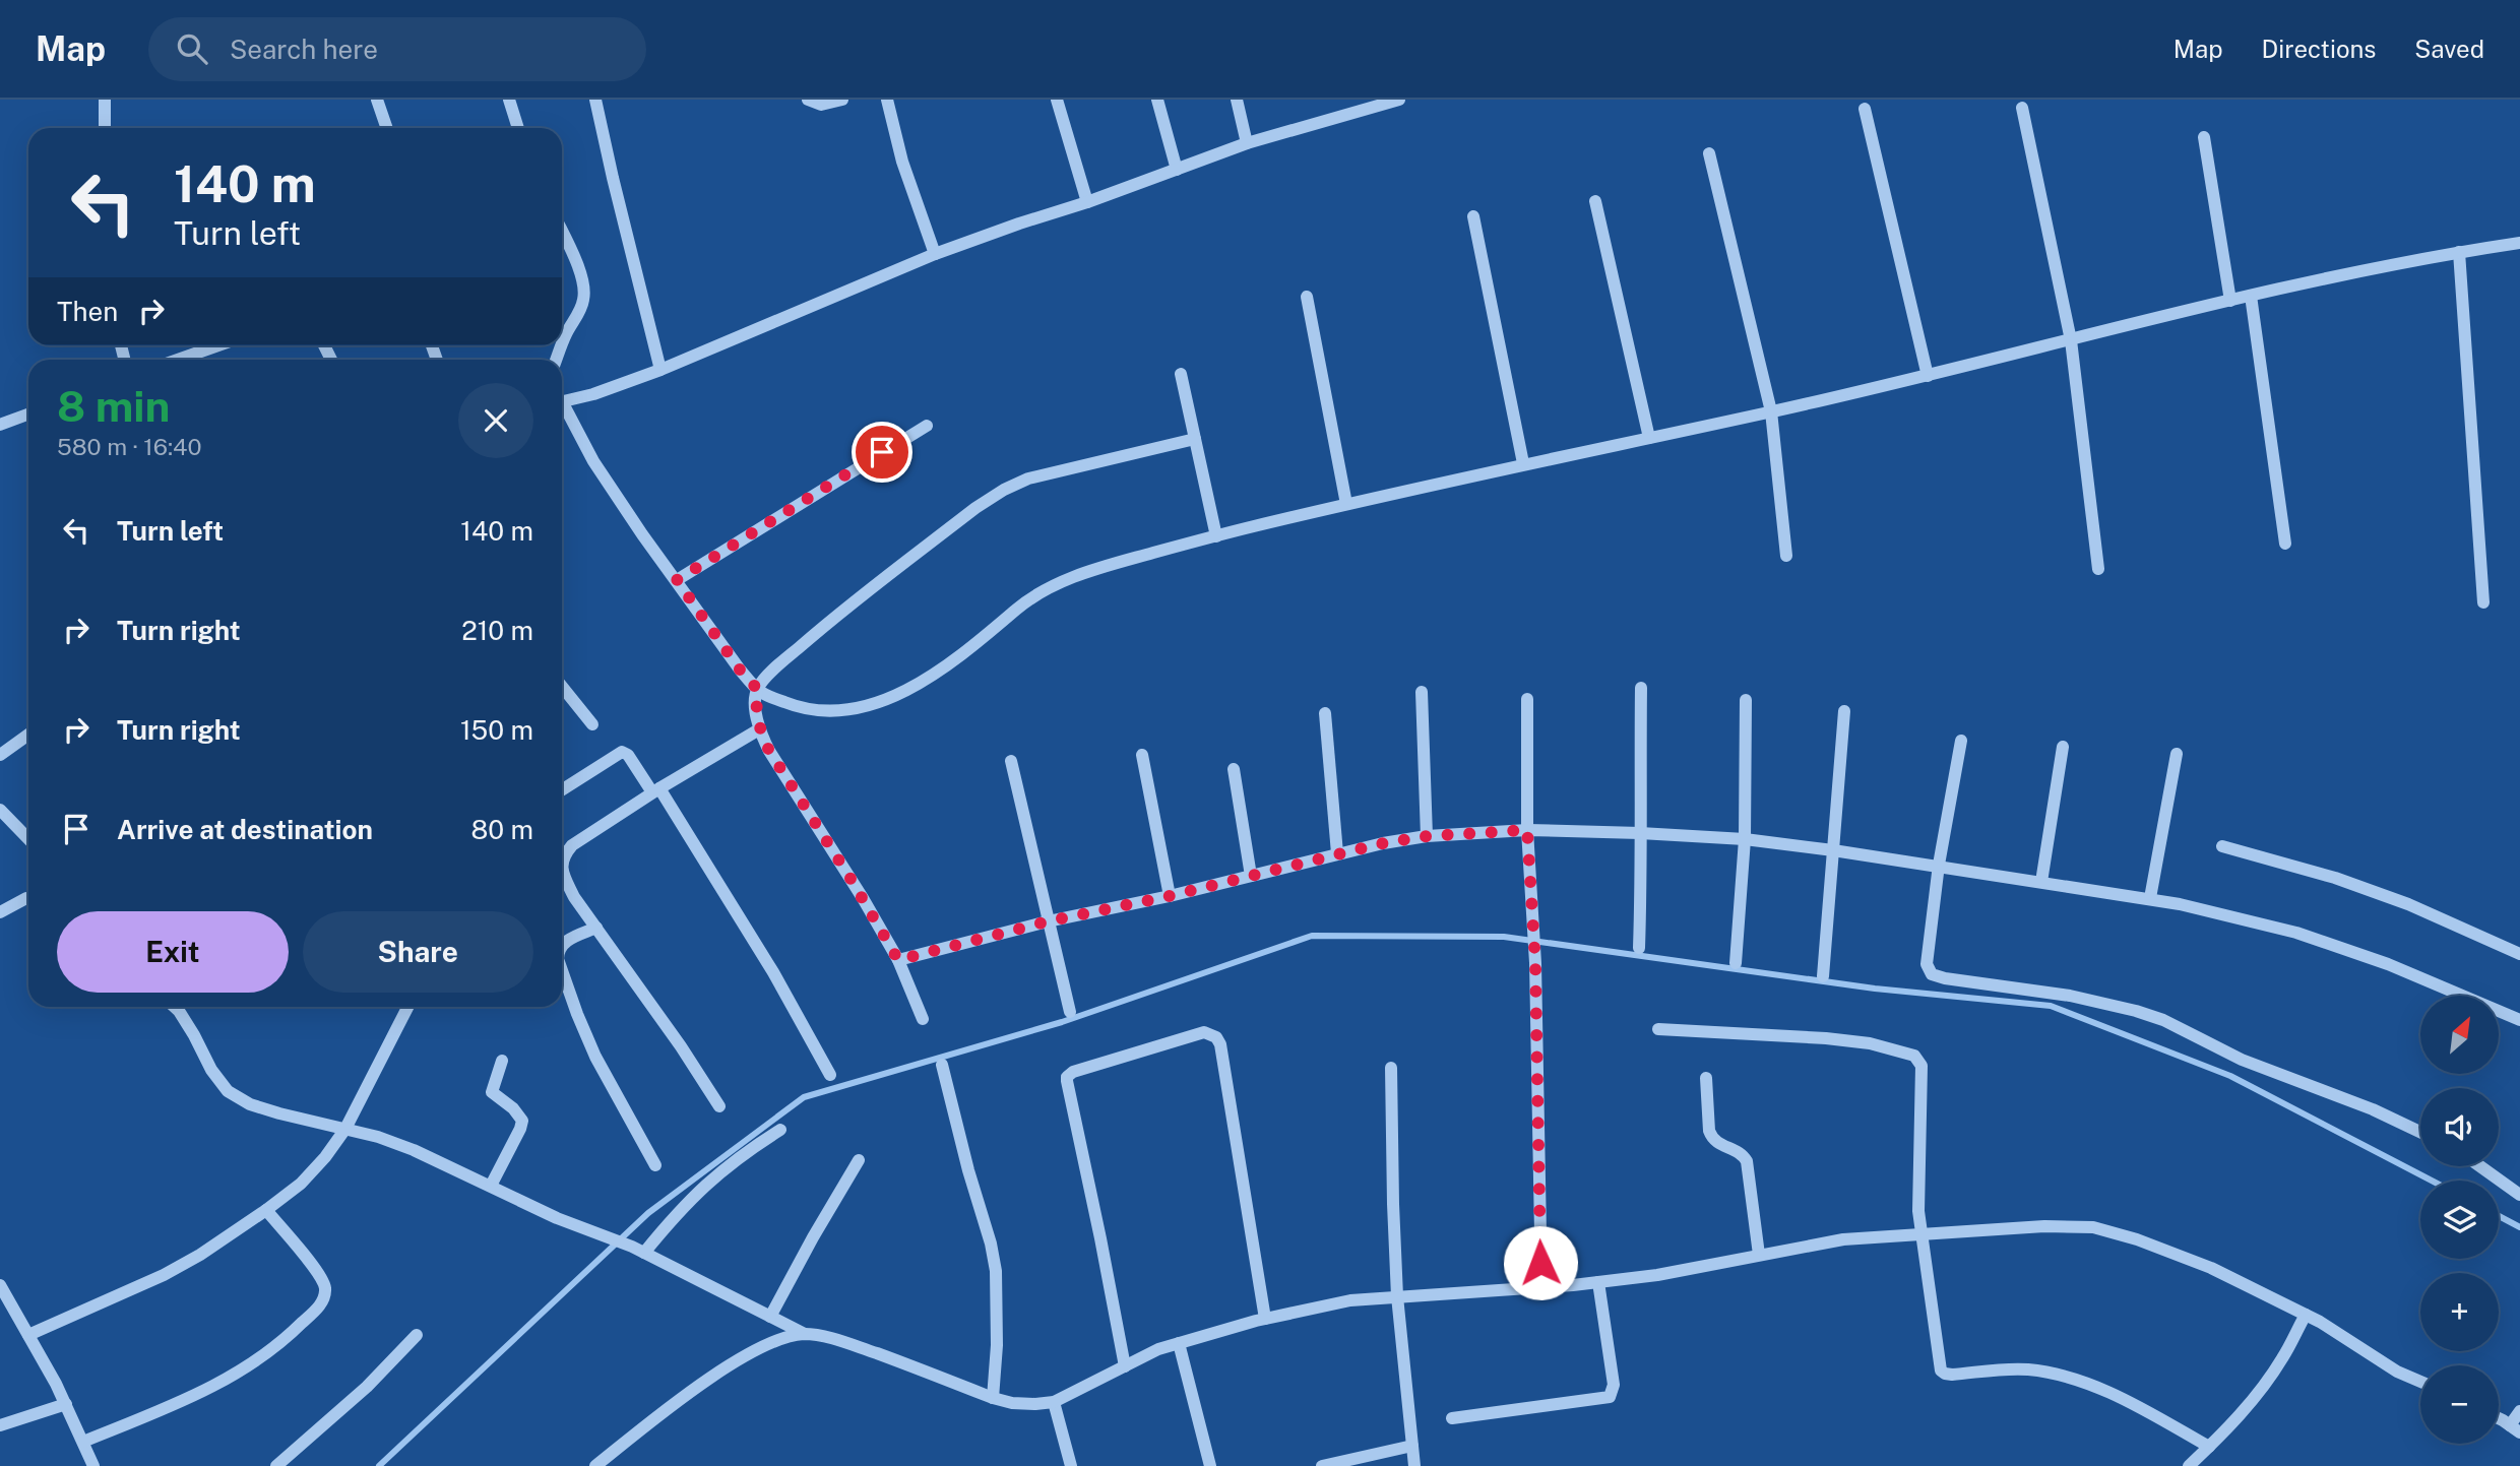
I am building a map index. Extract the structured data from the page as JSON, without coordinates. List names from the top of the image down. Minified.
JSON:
{"north":"top right","page":{"header":"Map","search":"Search here","nav":["Map","Directions","Saved"],"turn":["140 m","Turn left"],"then":"Then","heading":["8 min","580 m · 16:40"],"list":[{"name":"Turn left","value":"140 m"},{"name":"Turn right","value":"210 m"},{"name":"Turn right","value":"150 m"},{"name":"Arrive at destination","value":"80 m"}],"buttons":["Exit","Share"],"map_buttons":["+","−"]}}
